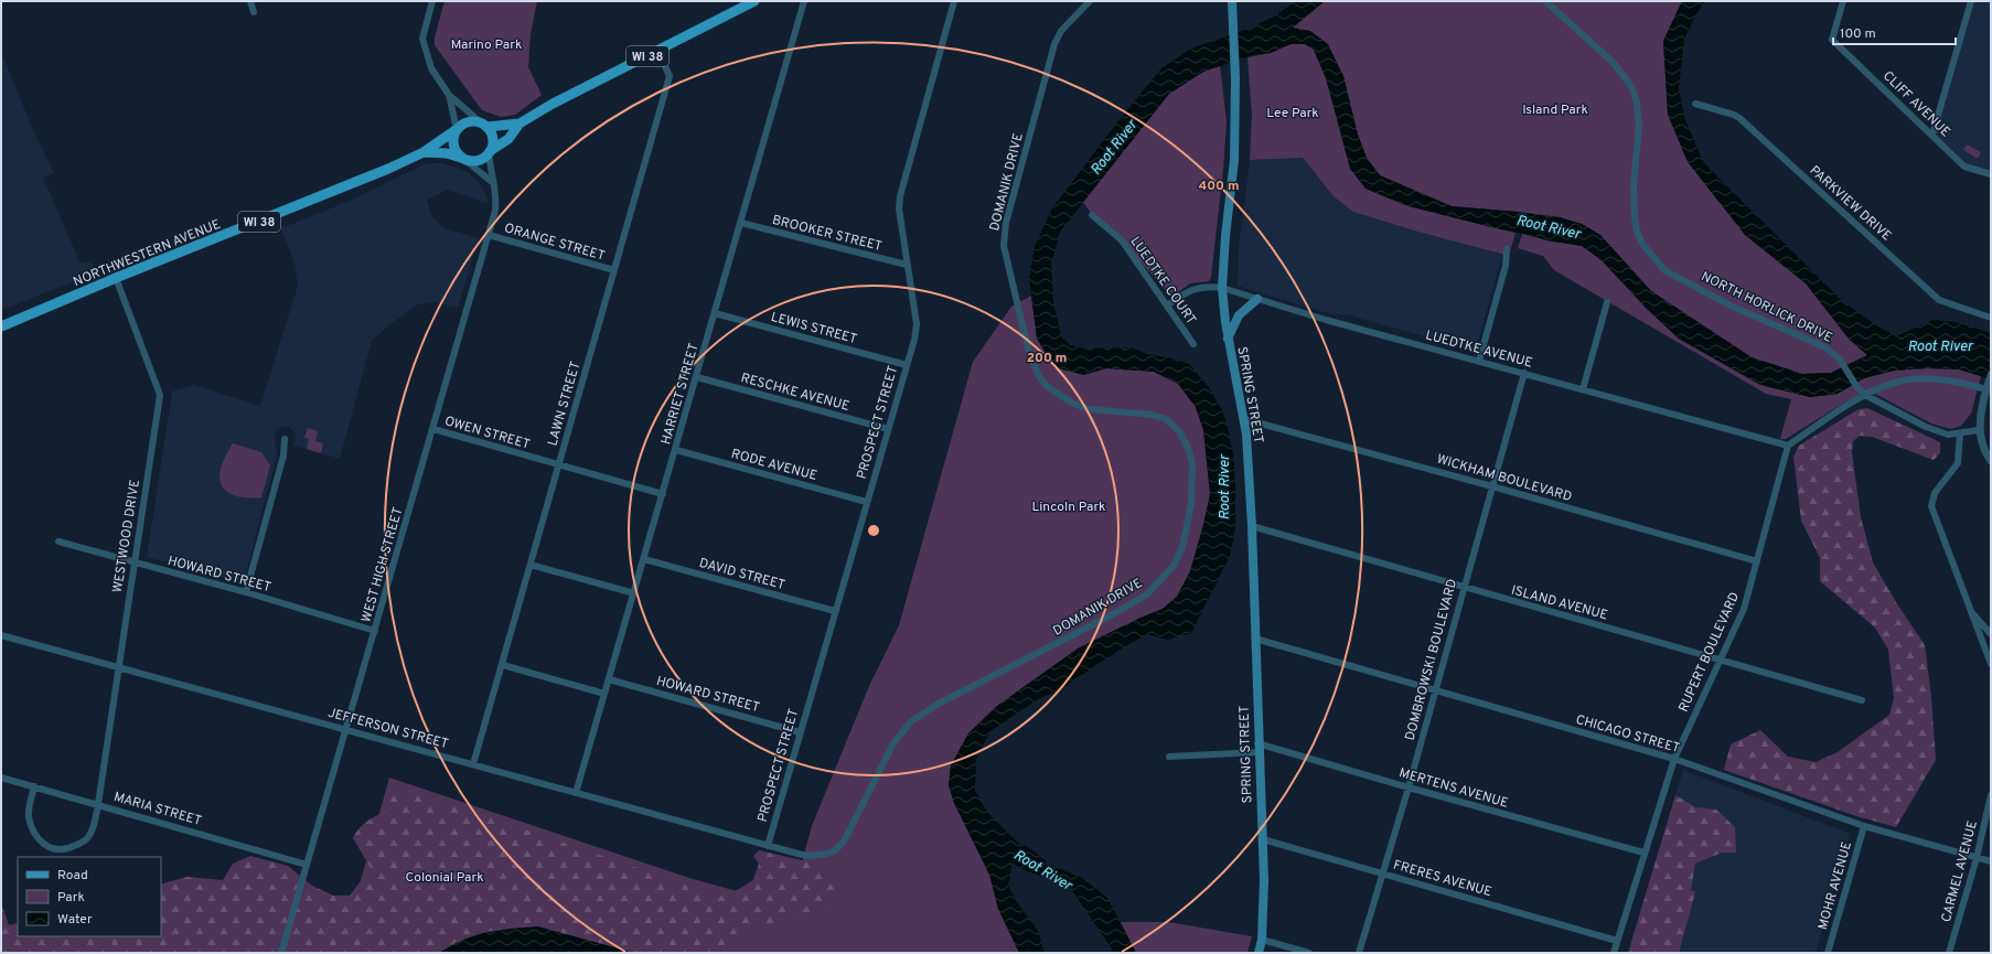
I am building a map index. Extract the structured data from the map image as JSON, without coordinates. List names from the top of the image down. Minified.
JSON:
{"streets":{"main road":["WI 38","NORTHWESTERN AVENUE","SPRING STREET"],"street":["CLIFF AVENUE","DOMANIK DRIVE","PARKVIEW DRIVE","BROOKER STREET","ORANGE STREET","LUEDTKE COURT","NORTH HORLICK DRIVE","LEWIS STREET","LUEDTKE AVENUE","RESCHKE AVENUE","HARRIET STREET","LAWN STREET","PROSPECT STREET","OWEN STREET","RODE AVENUE","WICKHAM BOULEVARD","WESTWOOD DRIVE","WEST HIGH STREET","HOWARD STREET","DAVID STREET","ISLAND AVENUE","RUPERT BOULEVARD","DOMBROWSKI BOULEVARD","JEFFERSON STREET","CHICAGO STREET","MERTENS AVENUE","MARIA STREET","CARMEL AVENUE","FRERES AVENUE","MOHR AVENUE"]},"crossings":[["WI 38","NORTHWESTERN AVENUE"],["WI 38","LAWN STREET"],["WI 38","WEST HIGH STREET"],["DOMANIK DRIVE","PROSPECT STREET"],["DOMANIK DRIVE","JEFFERSON STREET"],["BROOKER STREET","HARRIET STREET"],["BROOKER STREET","PROSPECT STREET"],["ORANGE STREET","LAWN STREET"],["ORANGE STREET","WEST HIGH STREET"],["NORTHWESTERN AVENUE","WESTWOOD DRIVE"],["NORTHWESTERN AVENUE","WEST HIGH STREET"],["LUEDTKE COURT","LUEDTKE AVENUE"],["LEWIS STREET","HARRIET STREET"],["LEWIS STREET","PROSPECT STREET"],["LUEDTKE AVENUE","SPRING STREET"],["LUEDTKE AVENUE","RUPERT BOULEVARD"],["LUEDTKE AVENUE","DOMBROWSKI BOULEVARD"],["RESCHKE AVENUE","HARRIET STREET"],["RESCHKE AVENUE","PROSPECT STREET"],["HARRIET STREET","OWEN STREET"],["HARRIET STREET","RODE AVENUE"],["HARRIET STREET","HOWARD STREET"],["HARRIET STREET","DAVID STREET"],["HARRIET STREET","JEFFERSON STREET"],["SPRING STREET","WICKHAM BOULEVARD"],["SPRING STREET","ISLAND AVENUE"],["SPRING STREET","CHICAGO STREET"],["SPRING STREET","MERTENS AVENUE"],["SPRING STREET","FRERES AVENUE"],["LAWN STREET","OWEN STREET"],["LAWN STREET","JEFFERSON STREET"],["PROSPECT STREET","RODE AVENUE"],["PROSPECT STREET","HOWARD STREET"],["PROSPECT STREET","DAVID STREET"],["PROSPECT STREET","JEFFERSON STREET"],["OWEN STREET","WEST HIGH STREET"],["WICKHAM BOULEVARD","RUPERT BOULEVARD"],["WICKHAM BOULEVARD","DOMBROWSKI BOULEVARD"],["WESTWOOD DRIVE","HOWARD STREET"],["WESTWOOD DRIVE","JEFFERSON STREET"],["WESTWOOD DRIVE","MARIA STREET"],["WEST HIGH STREET","HOWARD STREET"],["WEST HIGH STREET","JEFFERSON STREET"],["WEST HIGH STREET","MARIA STREET"],["ISLAND AVENUE","RUPERT BOULEVARD"],["ISLAND AVENUE","DOMBROWSKI BOULEVARD"],["RUPERT BOULEVARD","CHICAGO STREET"],["RUPERT BOULEVARD","MERTENS AVENUE"],["RUPERT BOULEVARD","FRERES AVENUE"],["DOMBROWSKI BOULEVARD","CHICAGO STREET"],["DOMBROWSKI BOULEVARD","MERTENS AVENUE"],["DOMBROWSKI BOULEVARD","FRERES AVENUE"],["CHICAGO STREET","CARMEL AVENUE"],["CHICAGO STREET","MOHR AVENUE"]],"water":["Root River"],"parks":["Marino Park","Island Park","Lee Park","Lincoln Park","Colonial Park"],"legend":["Road","Park","Water"],"scale_bar":"100 m","rings":["400 m","200 m"]}
